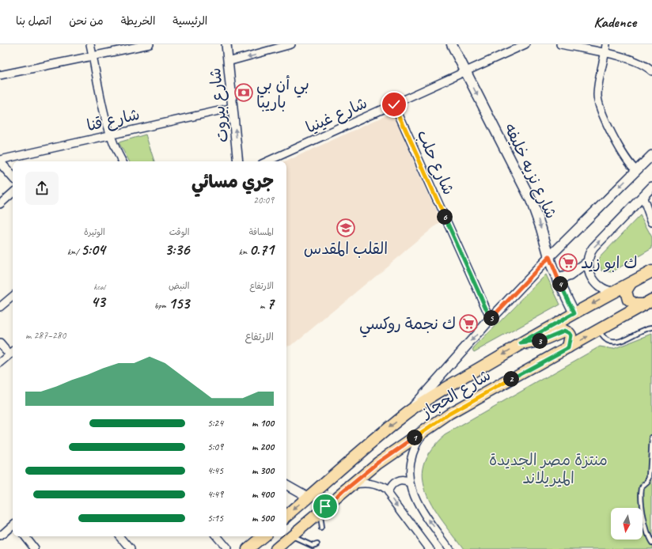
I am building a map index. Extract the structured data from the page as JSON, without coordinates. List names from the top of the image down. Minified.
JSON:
{"streets":{"main road":["شارع نزيه خليفه","شارع الحجاز"],"street":["شارع بيروت","شارع غينيا","شارع قنا","شارع حلب"]},"crossings":[["شارع بيروت","شارع قنا"],["شارع غينيا","شارع حلب"],["شارع غينيا","شارع نزيه خليفه"],["شارع نزيه خليفه","شارع الحجاز"]],"one_way":["شارع بيروت","شارع نزيه خليفه"],"parks":["منتزة مصر الجديدة الميريلاند"],"places":{"bank":["بي أن بي باريبا"],"school or university":["القلب المقدس"],"supermarket":["ك ابو زيد","ك نجمة روكسي"]},"north":"bottom","page":{"header":"Kadence","nav":["الرئيسية","الخريطة","من نحن","اتصل بنا"],"heading":["جري مسائي","20:09"],"pins":["6","4","5","3","2","1"],"stats":[["المسافة","0.71 km"],["الوقت","3:36"],["الوتيرة","5:04 /km"],["الارتفاع","7 m"],["النبض","153 bpm"],["kcal","43"]],"chart":["الارتفاع","280–287 m"],"list":[{"name":"100 m","note":"5:24"},{"name":"200 m","note":"5:09"},{"name":"300 m","note":"4:45"},{"name":"400 m","note":"4:49"},{"name":"500 m","note":"5:15"}]}}
